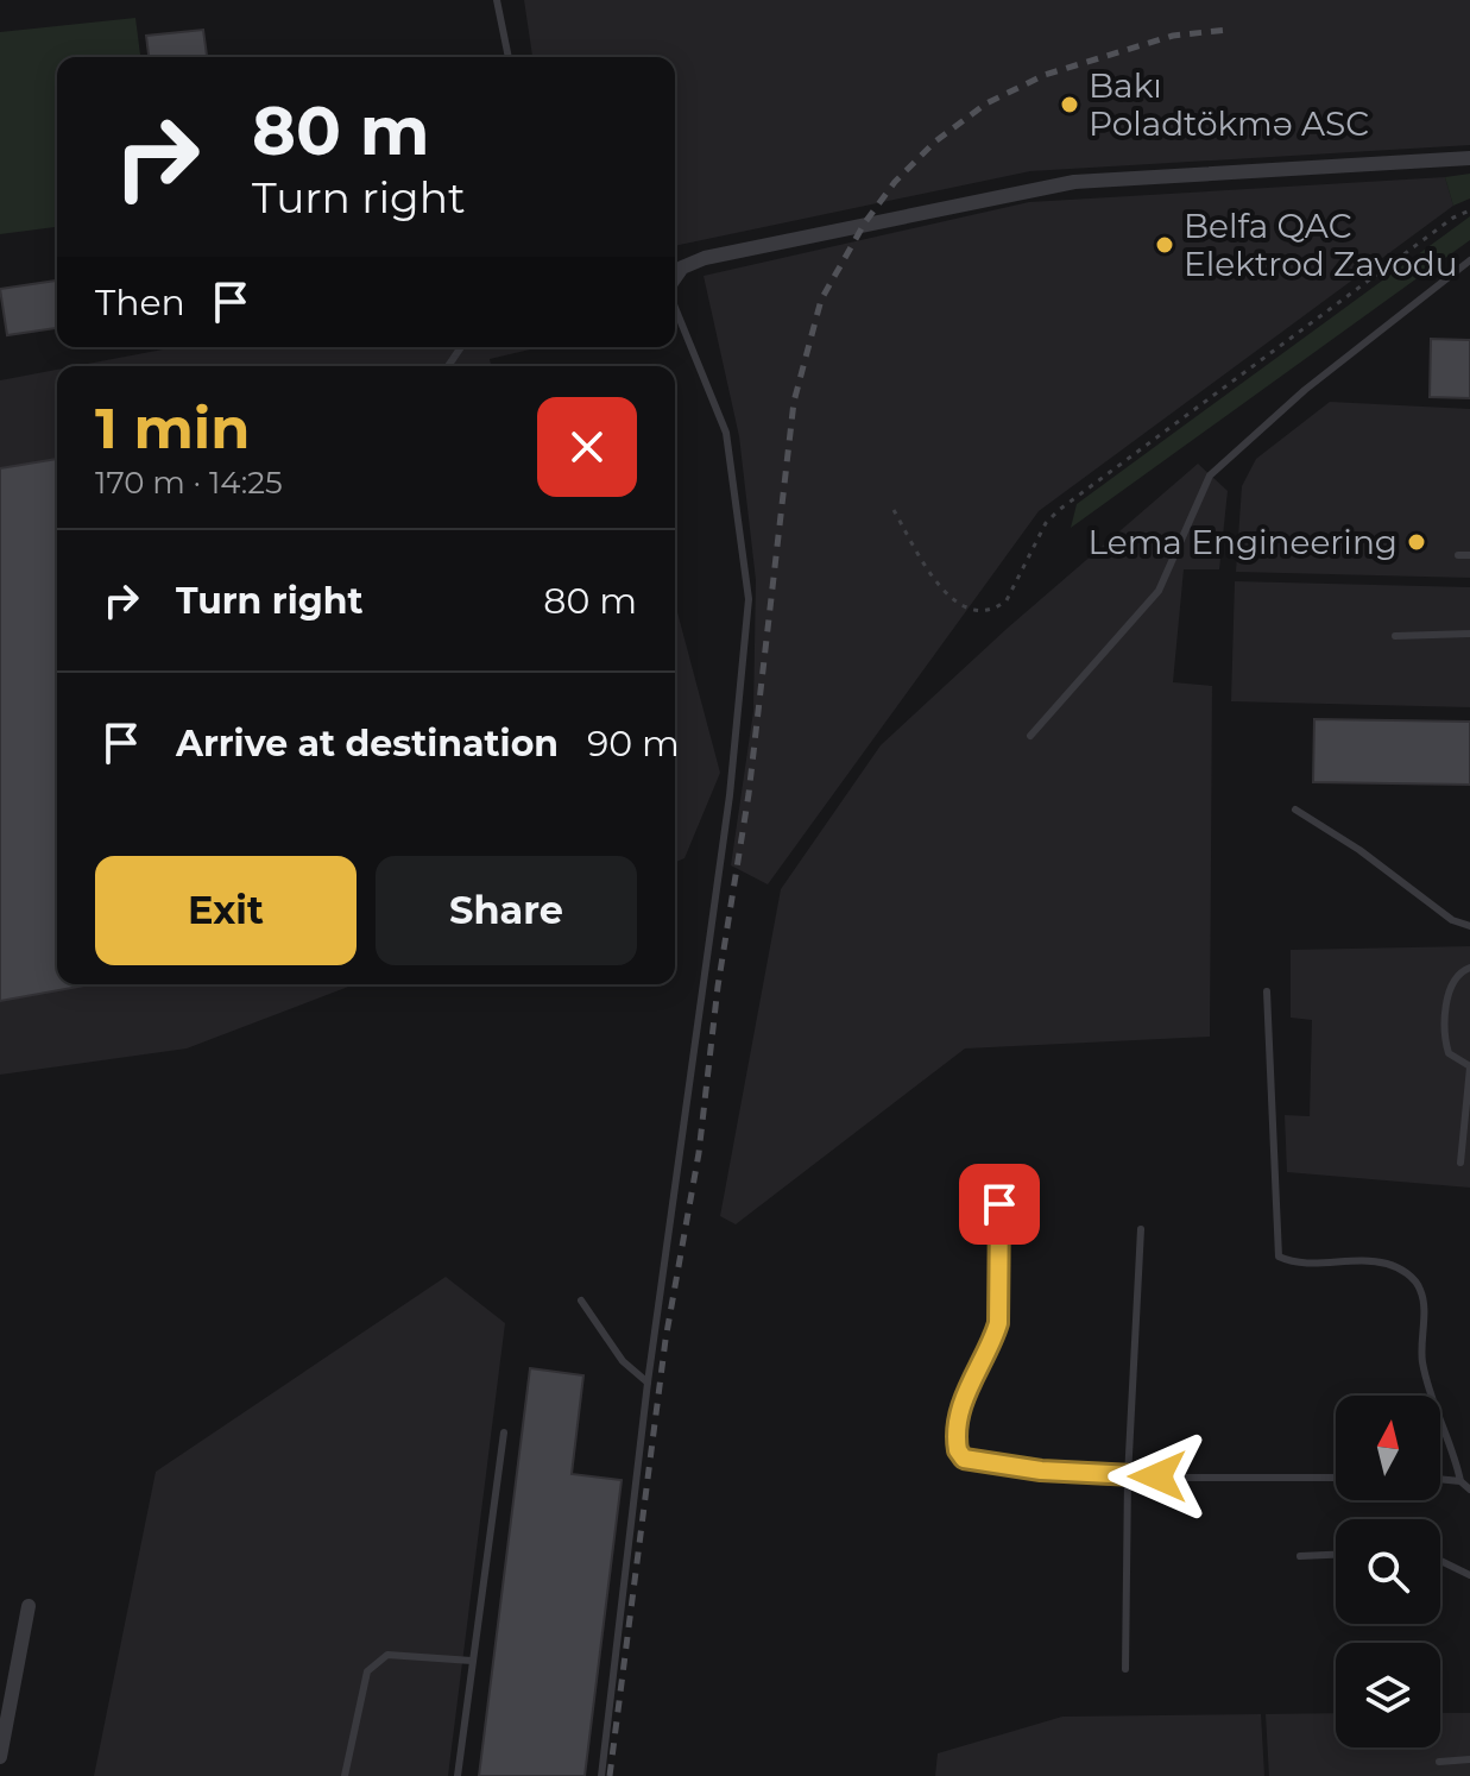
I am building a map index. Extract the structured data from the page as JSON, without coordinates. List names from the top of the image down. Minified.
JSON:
{"places":["Bakı Poladtökmə ASC","Belfa QAC Elektrod Zavodu","Lema Engineering"],"north":"top","page":{"turn":["80 m","Turn right"],"then":"Then","heading":["1 min","170 m · 14:25"],"list":[{"name":"Turn right","value":"80 m"},{"name":"Arrive at destination","value":"90 m"}],"buttons":["Exit","Share"]}}
